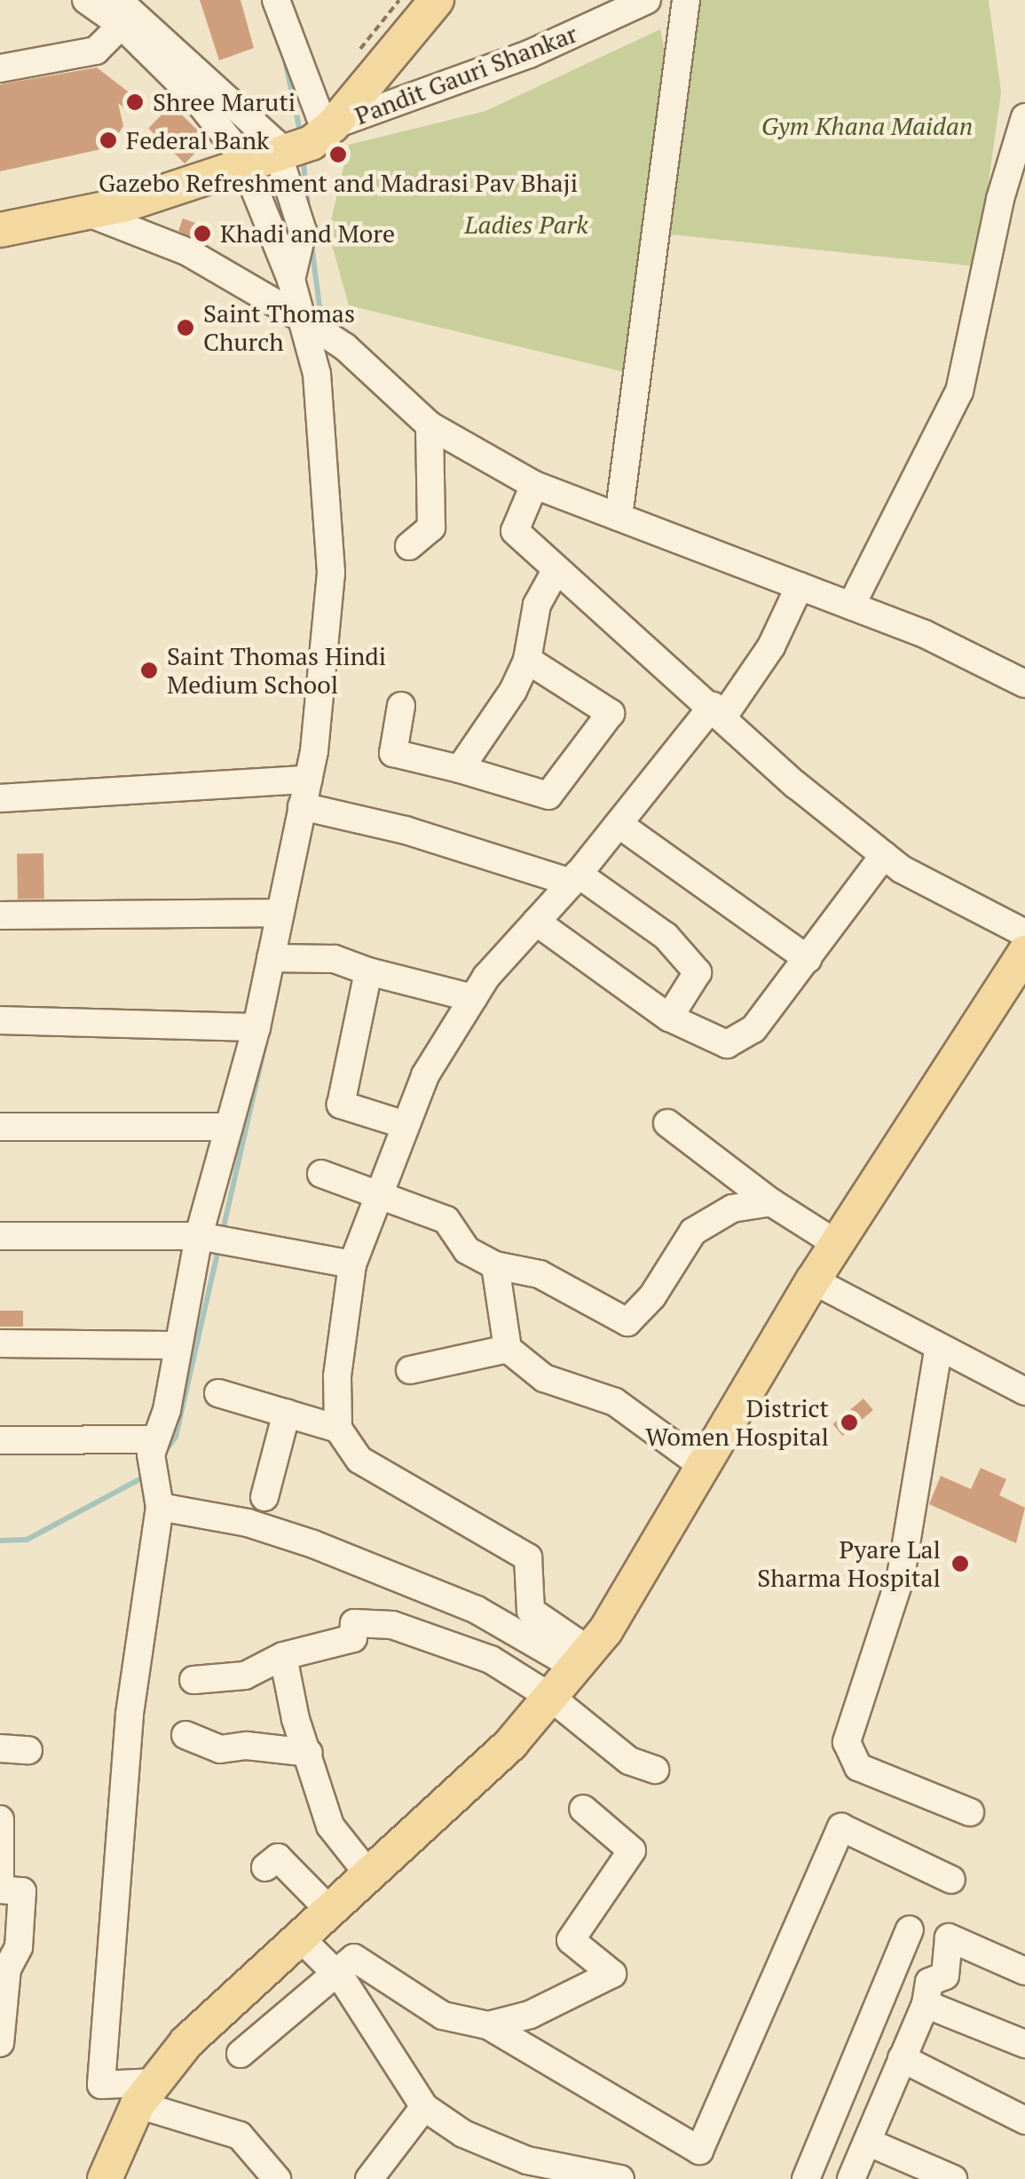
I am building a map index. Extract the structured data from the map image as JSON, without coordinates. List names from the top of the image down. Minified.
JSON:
{"streets":{"street":["Pandit Gauri Shankar"]},"parks":["Gym Khana Maidan","Ladies Park"],"places":["Shree Maruti","Federal Bank","Gazebo Refreshment and Madrasi Pav Bhaji","Khadi and More","Saint Thomas Church","Saint Thomas Hindi Medium School","District Women Hospital","Pyare Lal Sharma Hospital"]}
